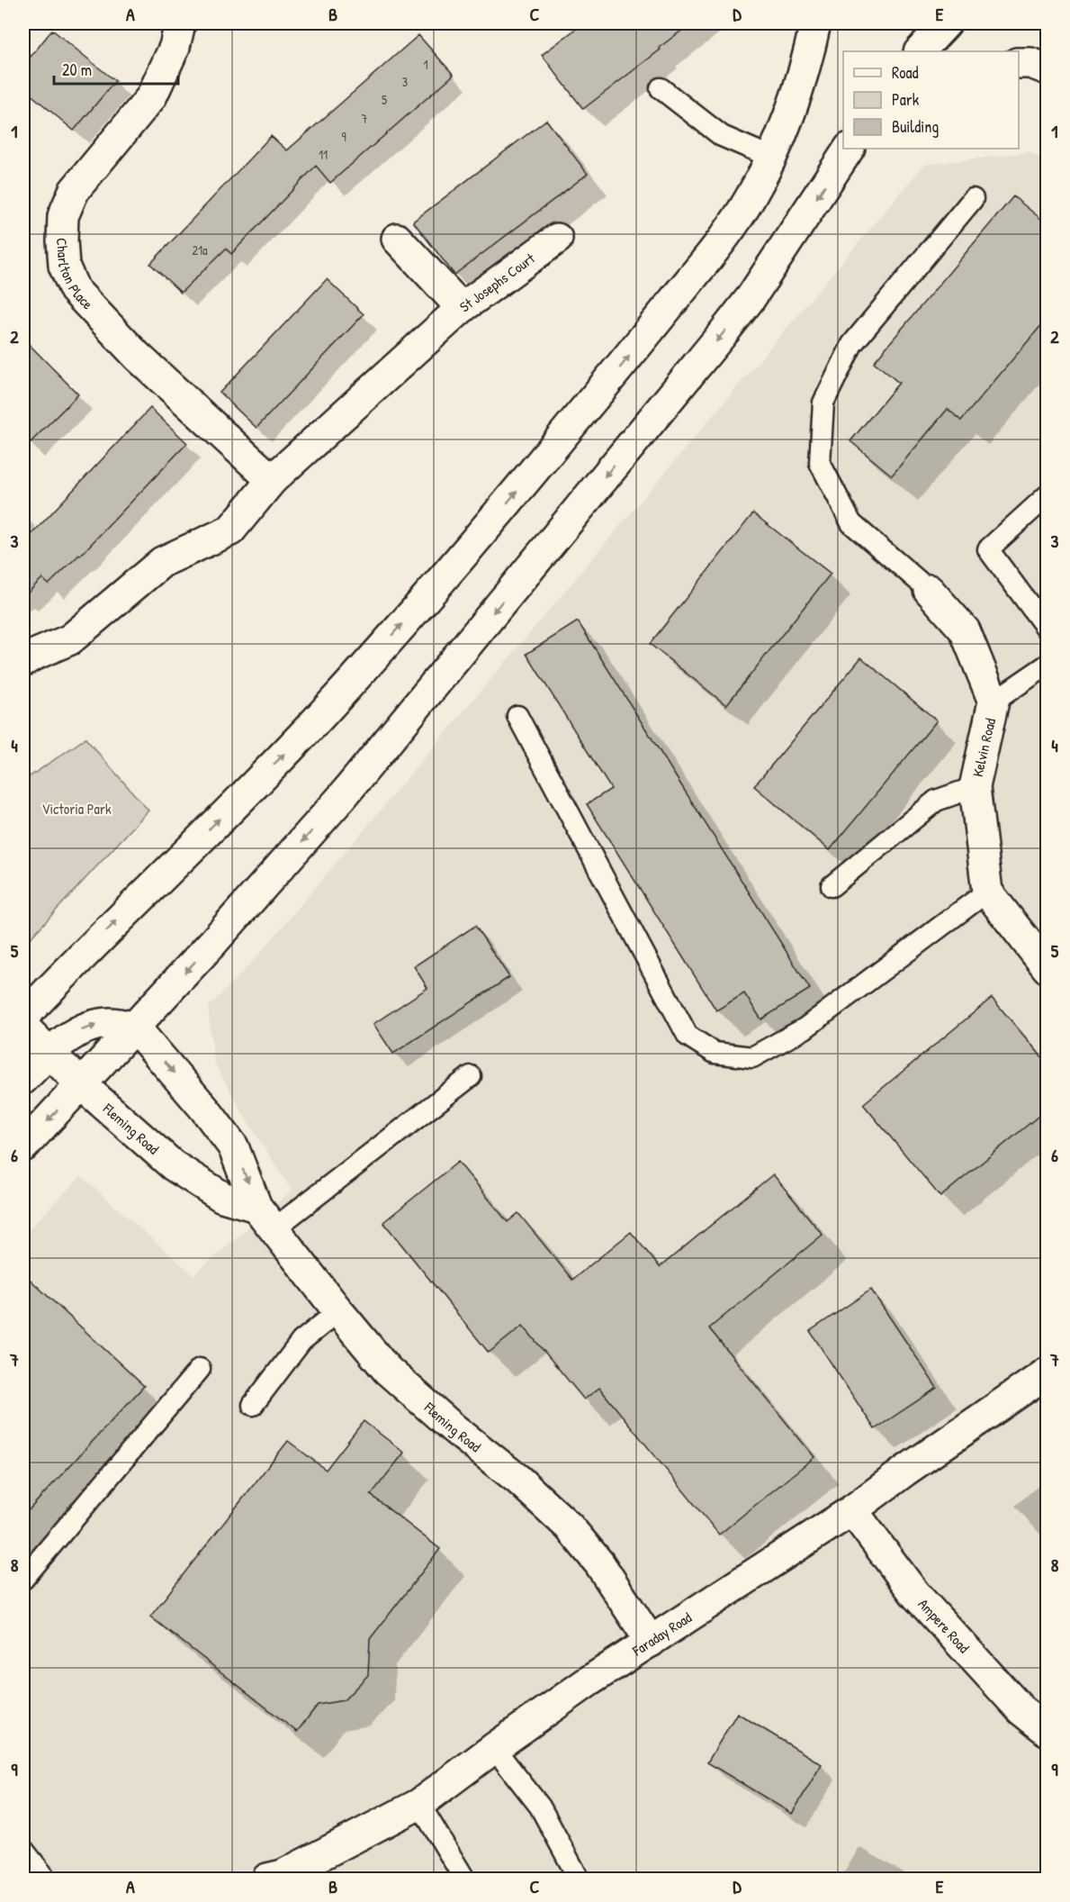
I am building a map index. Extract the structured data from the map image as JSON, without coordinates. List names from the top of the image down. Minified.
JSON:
{"streets":{"main road":["Charlton Place","St Josephs Court","Kelvin Road","Fleming Road","Ampere Road","Faraday Road"]},"crossings":[["Fleming Road","Faraday Road"],["Ampere Road","Faraday Road"]],"parks":["Victoria Park"],"house_numbers":["1","3","5","7","9","11","21a"],"legend":["Road","Park","Building"],"scale_bar":"20 m","grid":{"columns":["A","B","C","D","E"],"rows":["1","2","3","4","5","6","7","8","9"]}}
